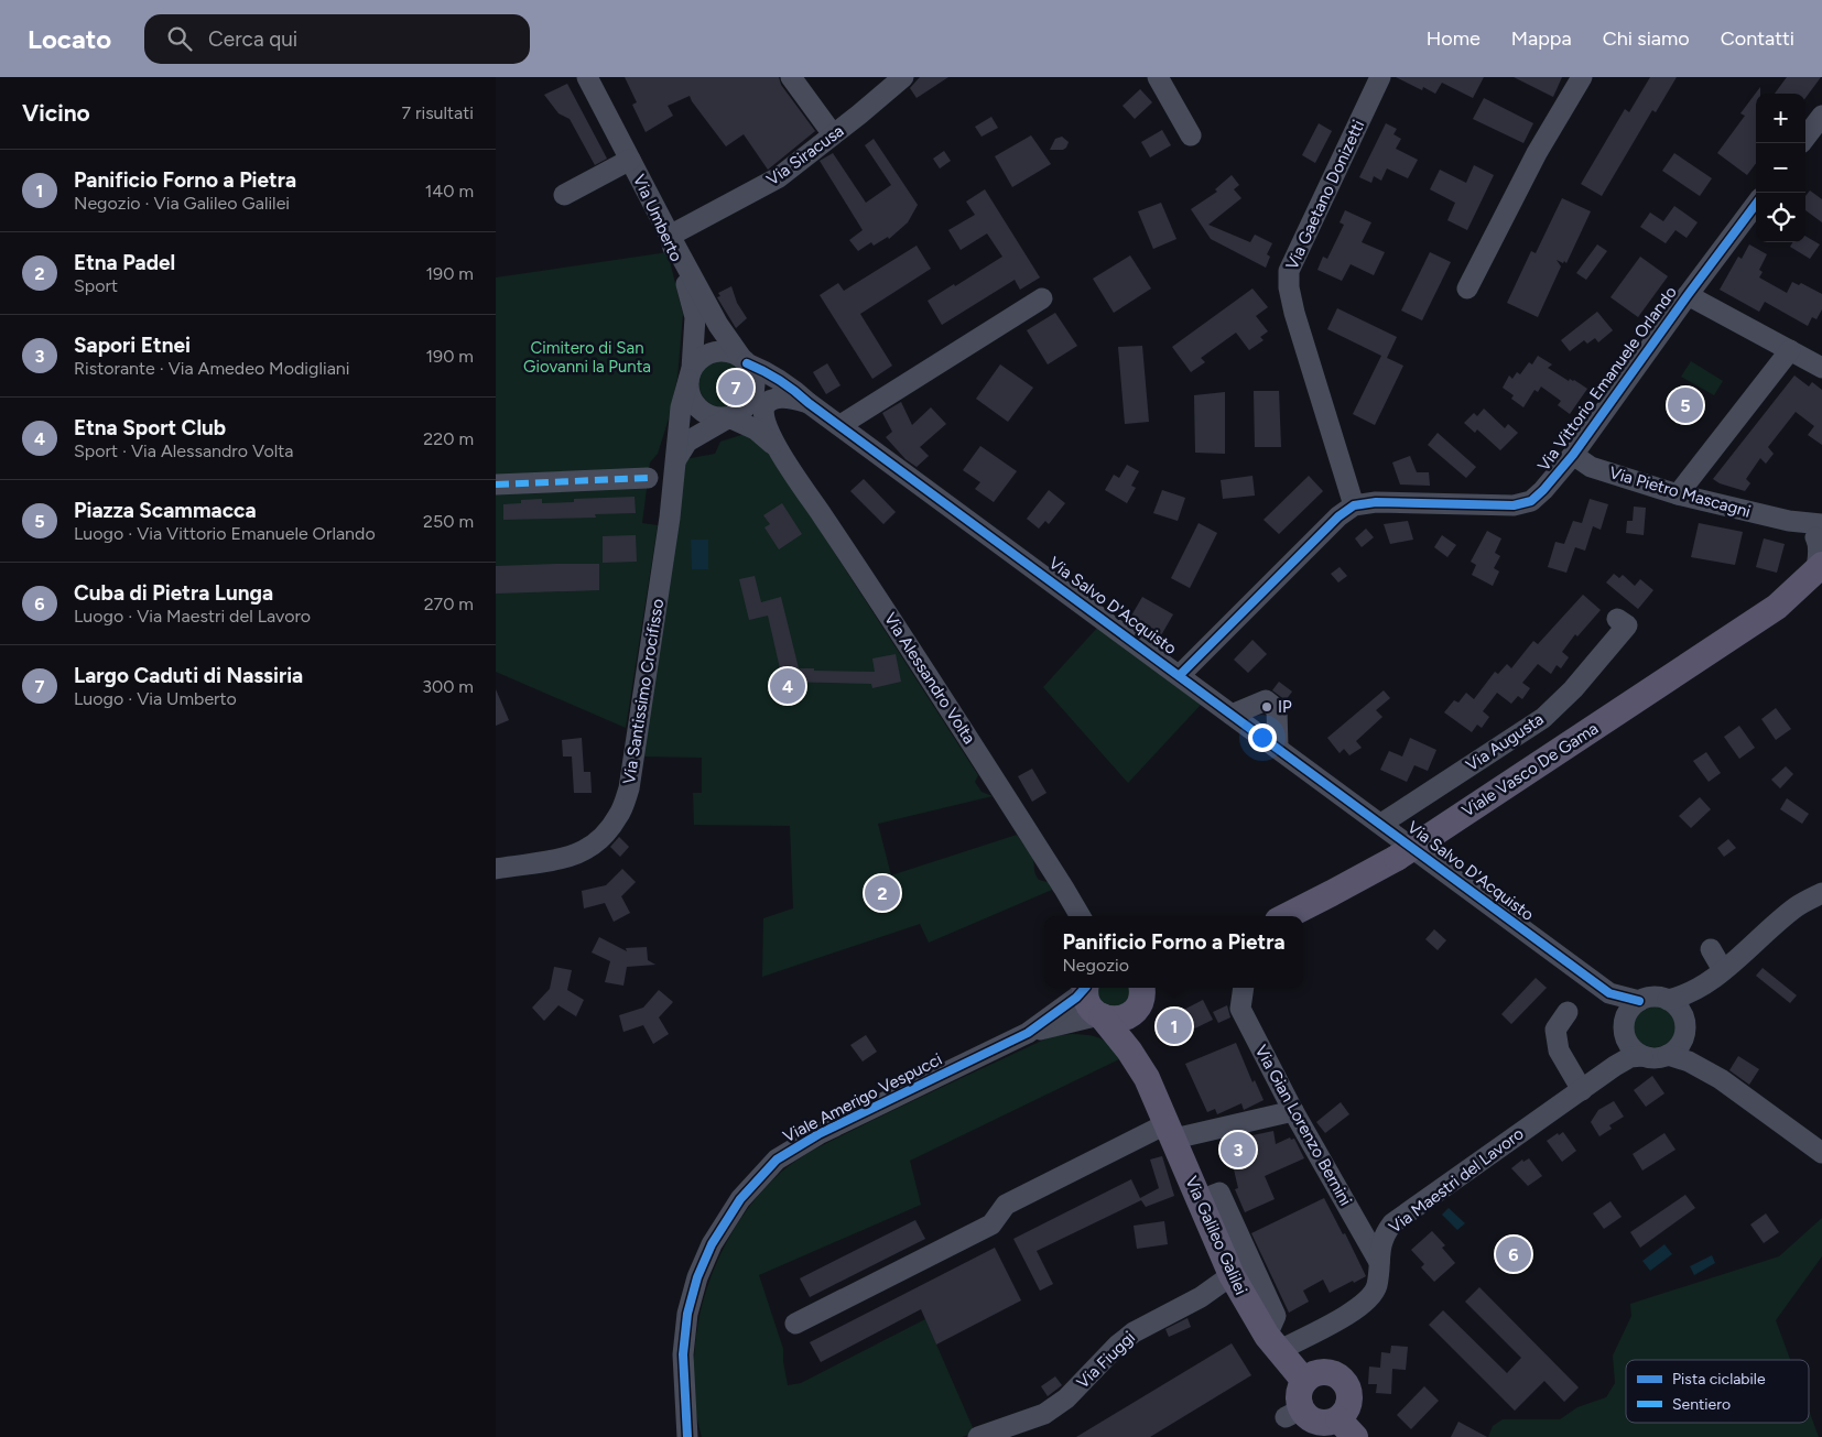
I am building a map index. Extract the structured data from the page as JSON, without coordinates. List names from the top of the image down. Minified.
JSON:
{"streets":{"main road":["Viale Vasco De Gama","Via Galileo Galilei"],"street":["Via Siracusa","Via Gaetano Donizetti","Via Umberto","Via Vittorio Emanuele Orlando","Via Pietro Mascagni","Via Salvo D'Acquisto","Via Alessandro Volta","Via Santissimo Crocifisso","Via Augusta","Viale Amerigo Vespucci","Via Gian Lorenzo Bernini","Via Maestri del Lavoro","Via Fiuggi"]},"crossings":[["Via Siracusa","Via Umberto"],["Via Gaetano Donizetti","Via Vittorio Emanuele Orlando"],["Via Umberto","Via Salvo D'Acquisto"],["Via Umberto","Via Santissimo Crocifisso"],["Via Vittorio Emanuele Orlando","Via Pietro Mascagni"],["Via Salvo D'Acquisto","Via Santissimo Crocifisso"],["Via Salvo D'Acquisto","Via Augusta"],["Via Gian Lorenzo Bernini","Via Maestri del Lavoro"],["Via Maestri del Lavoro","Via Galileo Galilei"],["Via Galileo Galilei","Via Fiuggi"]],"parks":["Cimitero di San Giovanni la Punta"],"places":["IP"],"legend":["Pista ciclabile","Sentiero"],"page":{"header":"Locato","search":"Cerca qui","nav":["Home","Mappa","Chi siamo","Contatti"],"heading":["Vicino","7 risultati"],"map_buttons":["+","−"],"list":[{"mark":"1","name":"Panificio Forno a Pietra","note":"Negozio · Via Galileo Galilei","value":"140 m"},{"mark":"2","name":"Etna Padel","note":"Sport","value":"190 m"},{"mark":"3","name":"Sapori Etnei","note":"Ristorante · Via Amedeo Modigliani","value":"190 m"},{"mark":"4","name":"Etna Sport Club","note":"Sport · Via Alessandro Volta","value":"220 m"},{"mark":"5","name":"Piazza Scammacca","note":"Luogo · Via Vittorio Emanuele Orlando","value":"250 m"},{"mark":"6","name":"Cuba di Pietra Lunga","note":"Luogo · Via Maestri del Lavoro","value":"270 m"},{"mark":"7","name":"Largo Caduti di Nassiria","note":"Luogo · Via Umberto","value":"300 m"}],"pins":["7","5","4","2","1","3","6"],"popup":["Panificio Forno a Pietra","Negozio"]}}
